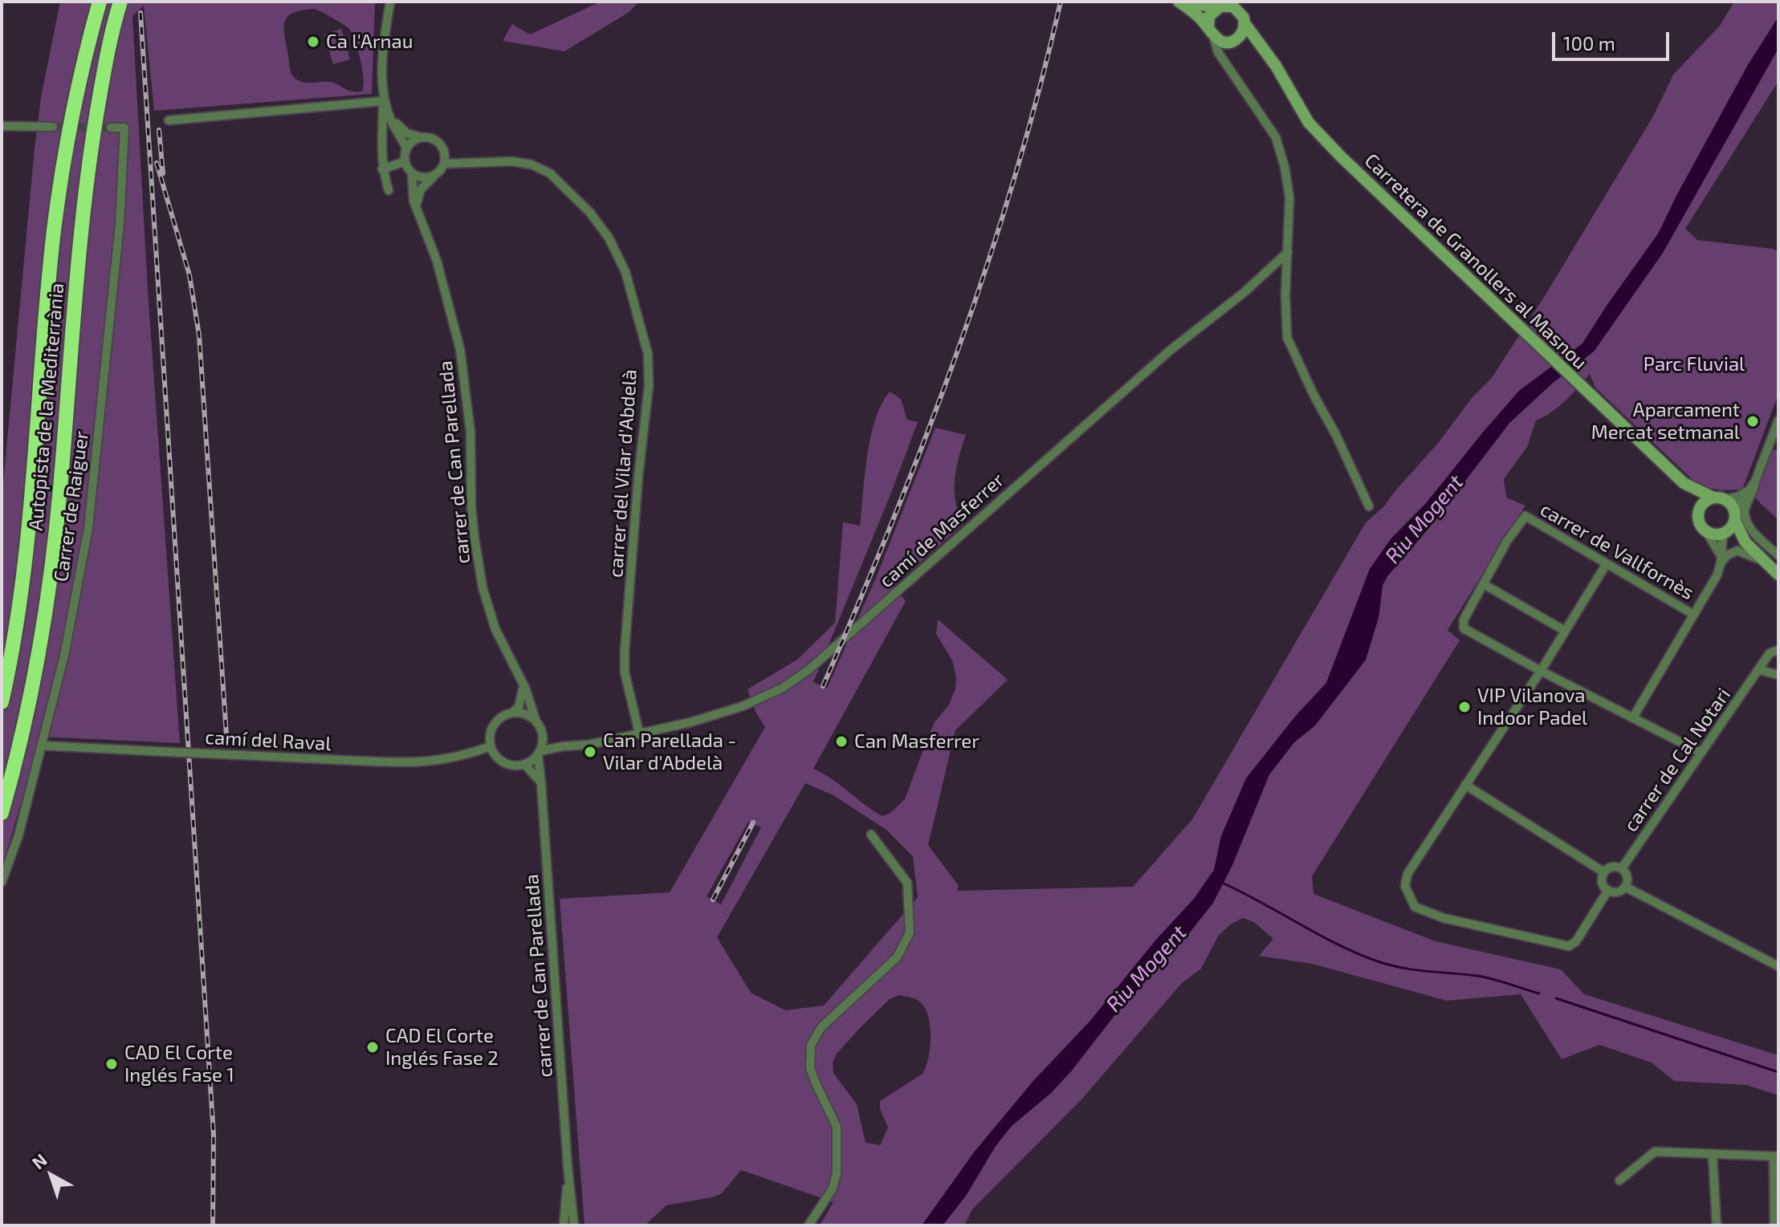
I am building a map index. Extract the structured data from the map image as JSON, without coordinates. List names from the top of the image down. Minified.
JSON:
{"streets":{"highway":["Autopista de la Mediterrània"],"main road":["Carretera de Granollers al Masnou"],"street":["carrer de Can Parellada","carrer del Vilar d'Abdelà","Carrer de Raiguer","camí de Masferrer","carrer de Vallfornès","camí del Raval","carrer de Cal Notari"]},"crossings":[["carrer de Can Parellada","carrer del Vilar d'Abdelà"],["carrer de Can Parellada","camí de Masferrer"],["carrer de Can Parellada","camí del Raval"],["carrer del Vilar d'Abdelà","camí de Masferrer"],["Carrer de Raiguer","camí del Raval"],["camí de Masferrer","camí del Raval"]],"water":["Riu Mogent"],"parks":["Parc Fluvial"],"places":["Ca l'Arnau","Aparcament Mercat setmanal","VIP Vilanova Indoor Padel","Can Masferrer","Can Parellada - Vilar d'Abdelà","CAD El Corte Inglés Fase 2","CAD El Corte Inglés Fase 1"],"scale_bar":"100 m","north":"top left"}
